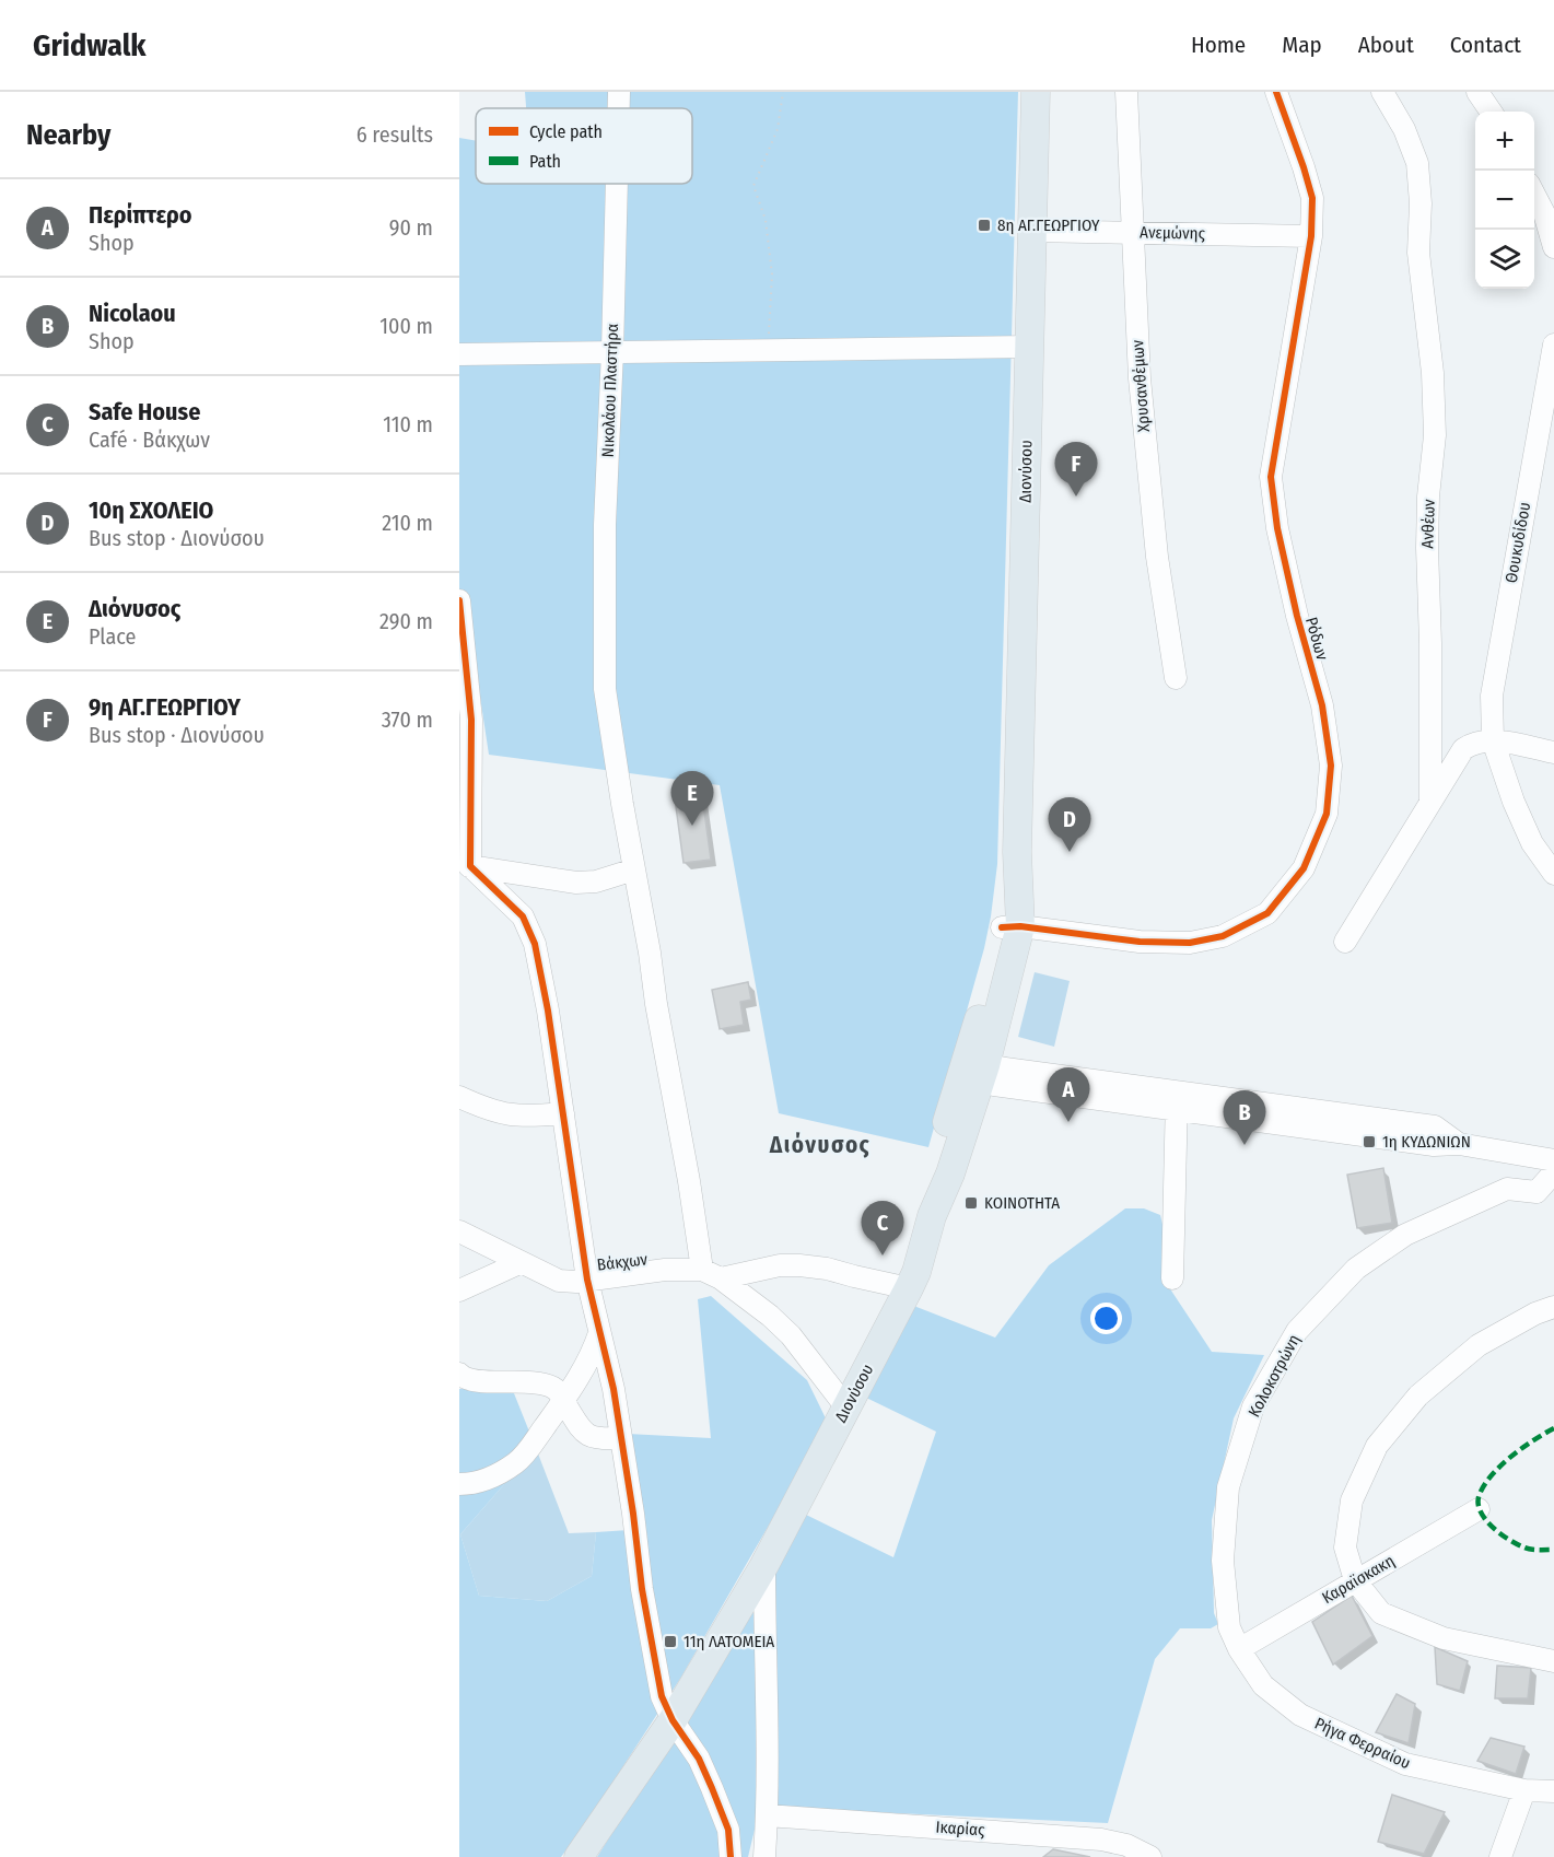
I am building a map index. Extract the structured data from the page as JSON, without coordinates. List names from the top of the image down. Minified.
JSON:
{"streets":{"main road":["Διονύσου"],"street":["Ανεμώνης","Χρυσανθέμων","Νικολάου Πλαστήρα","Ανθέων","Θουκυδίδου","Ρόδων","Βάκχων","Κολοκοτρώνη","Καραϊσκακη","Ρήγα Φερραίου","Ικαρίας"]},"crossings":[["Ανεμώνης","Χρυσανθέμων"],["Ανεμώνης","Διονύσου"],["Ανεμώνης","Ρόδων"],["Νικολάου Πλαστήρα","Βάκχων"],["Διονύσου","Ρόδων"],["Διονύσου","Βάκχων"],["Διονύσου","Ικαρίας"],["Κολοκοτρώνη","Καραϊσκακη"],["Κολοκοτρώνη","Ρήγα Φερραίου"],["Καραϊσκακη","Ρήγα Φερραίου"]],"districts":["Διόνυσος"],"places":{"transit":["8η ΑΓ.ΓΕΩΡΓΙΟΥ","1η ΚΥΔΩΝΙΩΝ","ΚΟΙΝΟΤΗΤΑ","11η ΛΑΤΟΜΕΙΑ"]},"legend":["Cycle path","Path"],"page":{"header":"Gridwalk","nav":["Home","Map","About","Contact"],"heading":["Nearby","6 results"],"map_buttons":["+","−"],"list":[{"mark":"A","name":"Περίπτερο","note":"Shop","value":"90 m"},{"mark":"B","name":"Nicolaou","note":"Shop","value":"100 m"},{"mark":"C","name":"Safe House","note":"Café · Βάκχων","value":"110 m"},{"mark":"D","name":"10η ΣΧΟΛΕΙΟ","note":"Bus stop · Διονύσου","value":"210 m"},{"mark":"E","name":"Διόνυσος","note":"Place","value":"290 m"},{"mark":"F","name":"9η ΑΓ.ΓΕΩΡΓΙΟΥ","note":"Bus stop · Διονύσου","value":"370 m"}],"pins":["F","E","D","A","B","C"]}}
